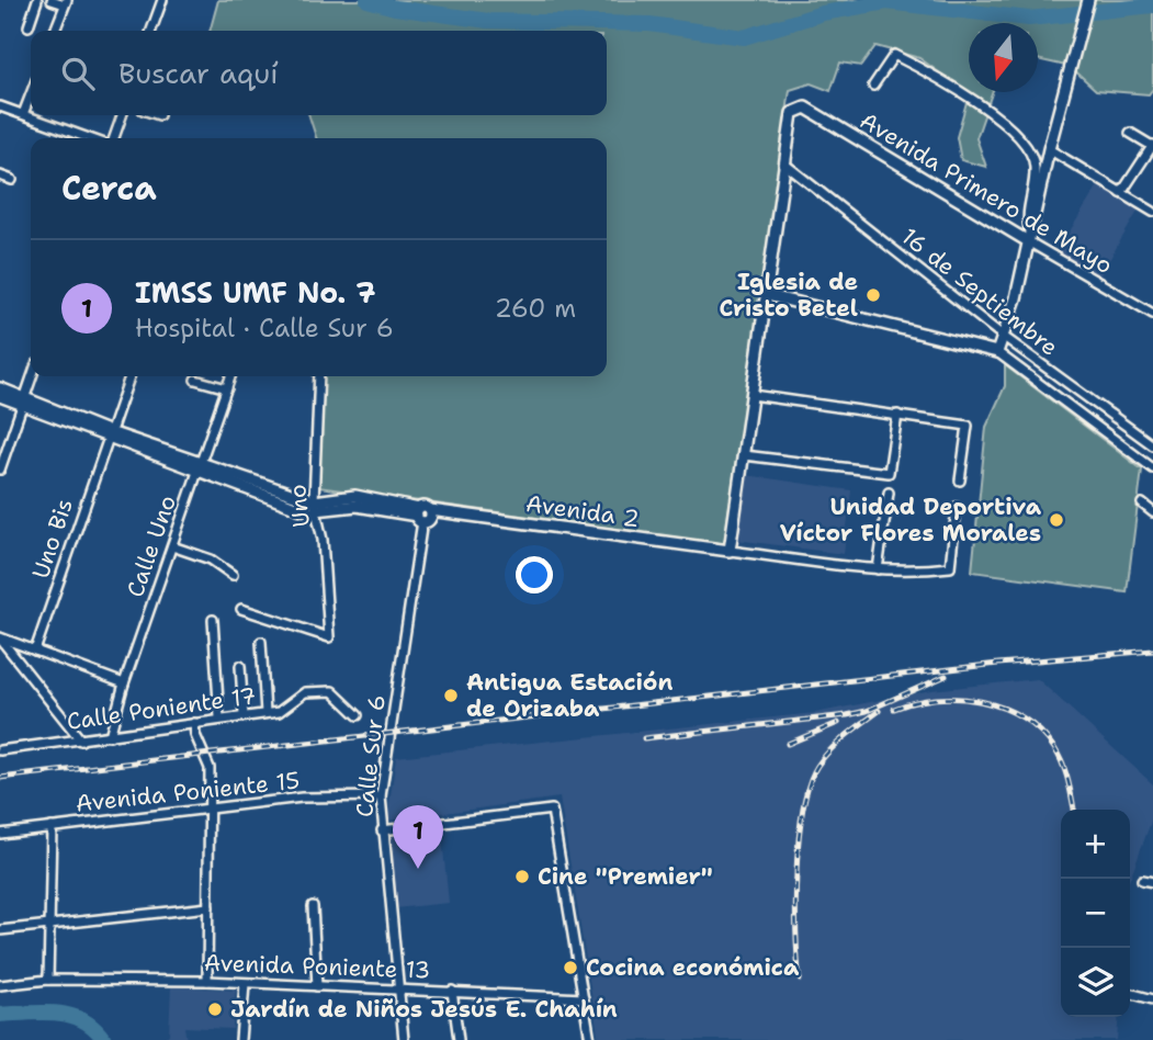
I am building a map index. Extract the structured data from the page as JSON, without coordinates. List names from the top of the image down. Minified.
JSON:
{"streets":{"street":["Avenida Primero de Mayo","16 de Septiembre","Uno","Avenida 2","Uno Bis","Calle Uno","Calle Poniente 17","Calle Sur 6","Avenida Poniente 15","Avenida Poniente 13"]},"crossings":[["Avenida Primero de Mayo","16 de Septiembre"],["Uno","Avenida 2"],["Avenida 2","Calle Sur 6"],["Calle Uno","Calle Poniente 17"],["Calle Sur 6","Avenida Poniente 15"],["Calle Sur 6","Avenida Poniente 13"]],"places":["Iglesia de Cristo Betel","Unidad Deportiva Víctor Flores Morales","Antigua Estación de Orizaba","Cine \"Premier\"","Cocina económica","Jardín de Niños Jesús E. Chahín"],"north":"bottom","page":{"search":"Buscar aquí","heading":"Cerca","list":[{"mark":"1","name":"IMSS UMF No. 7","note":"Hospital · Calle Sur 6","value":"260 m"}],"pins":"1","map_buttons":["+","−"]}}
